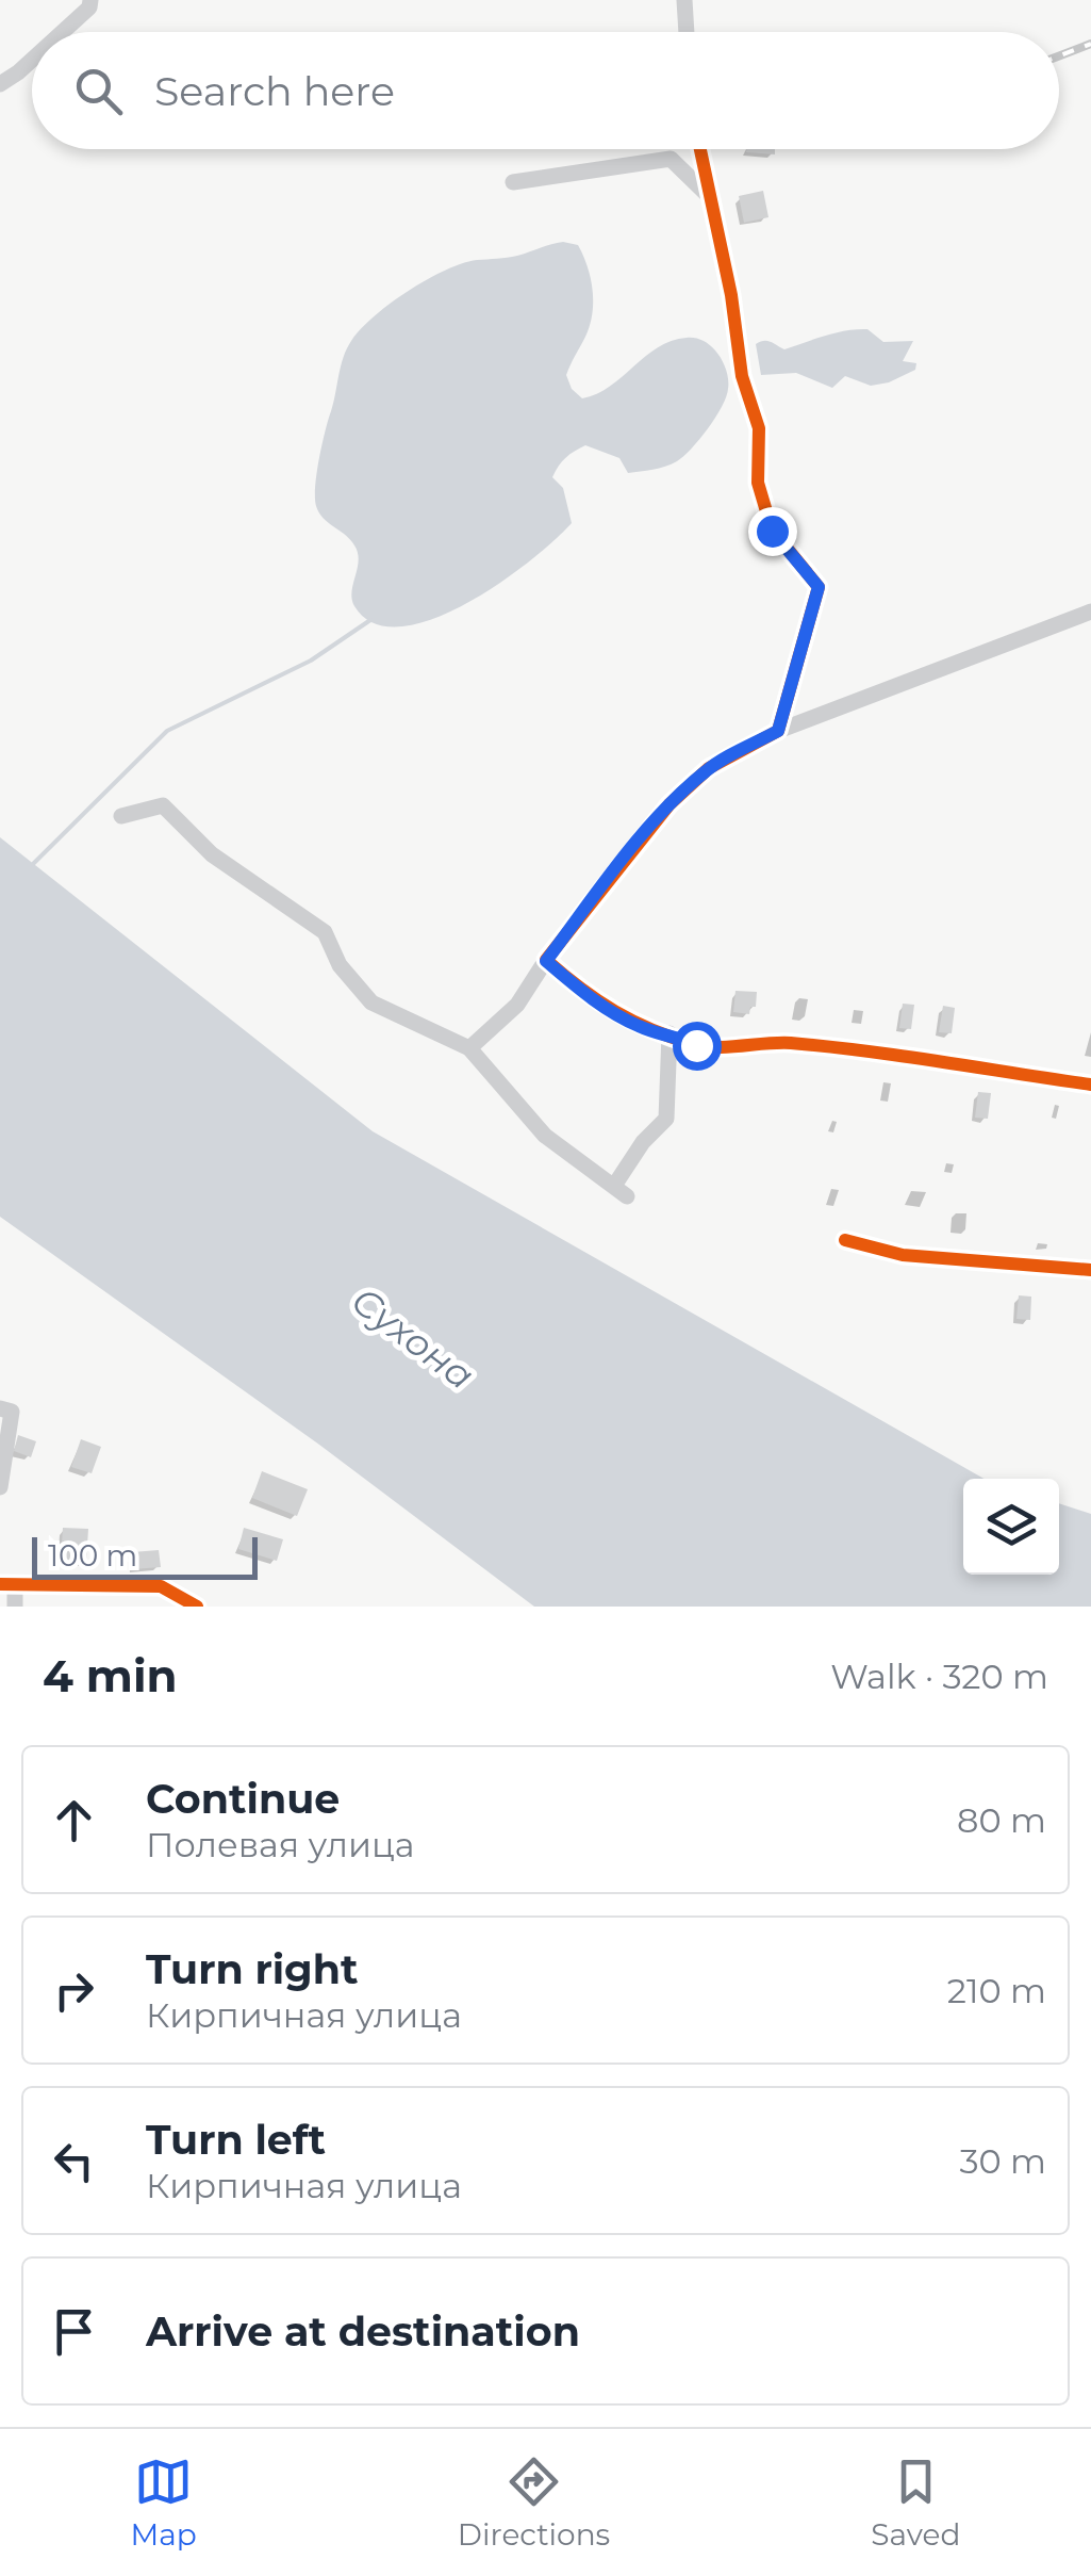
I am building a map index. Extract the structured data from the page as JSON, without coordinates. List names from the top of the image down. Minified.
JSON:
{"water":["Сухона"],"scale_bar":"100 m","page":{"search":"Search here","scale":"100 m","heading":["4 min","Walk · 320 m"],"list":[["Continue","Полевая улица","80 m"],["Turn right","Кирпичная улица","210 m"],["Turn left","Кирпичная улица","30 m"],"Arrive at destination"],"nav":["Map","Directions","Saved"]}}
